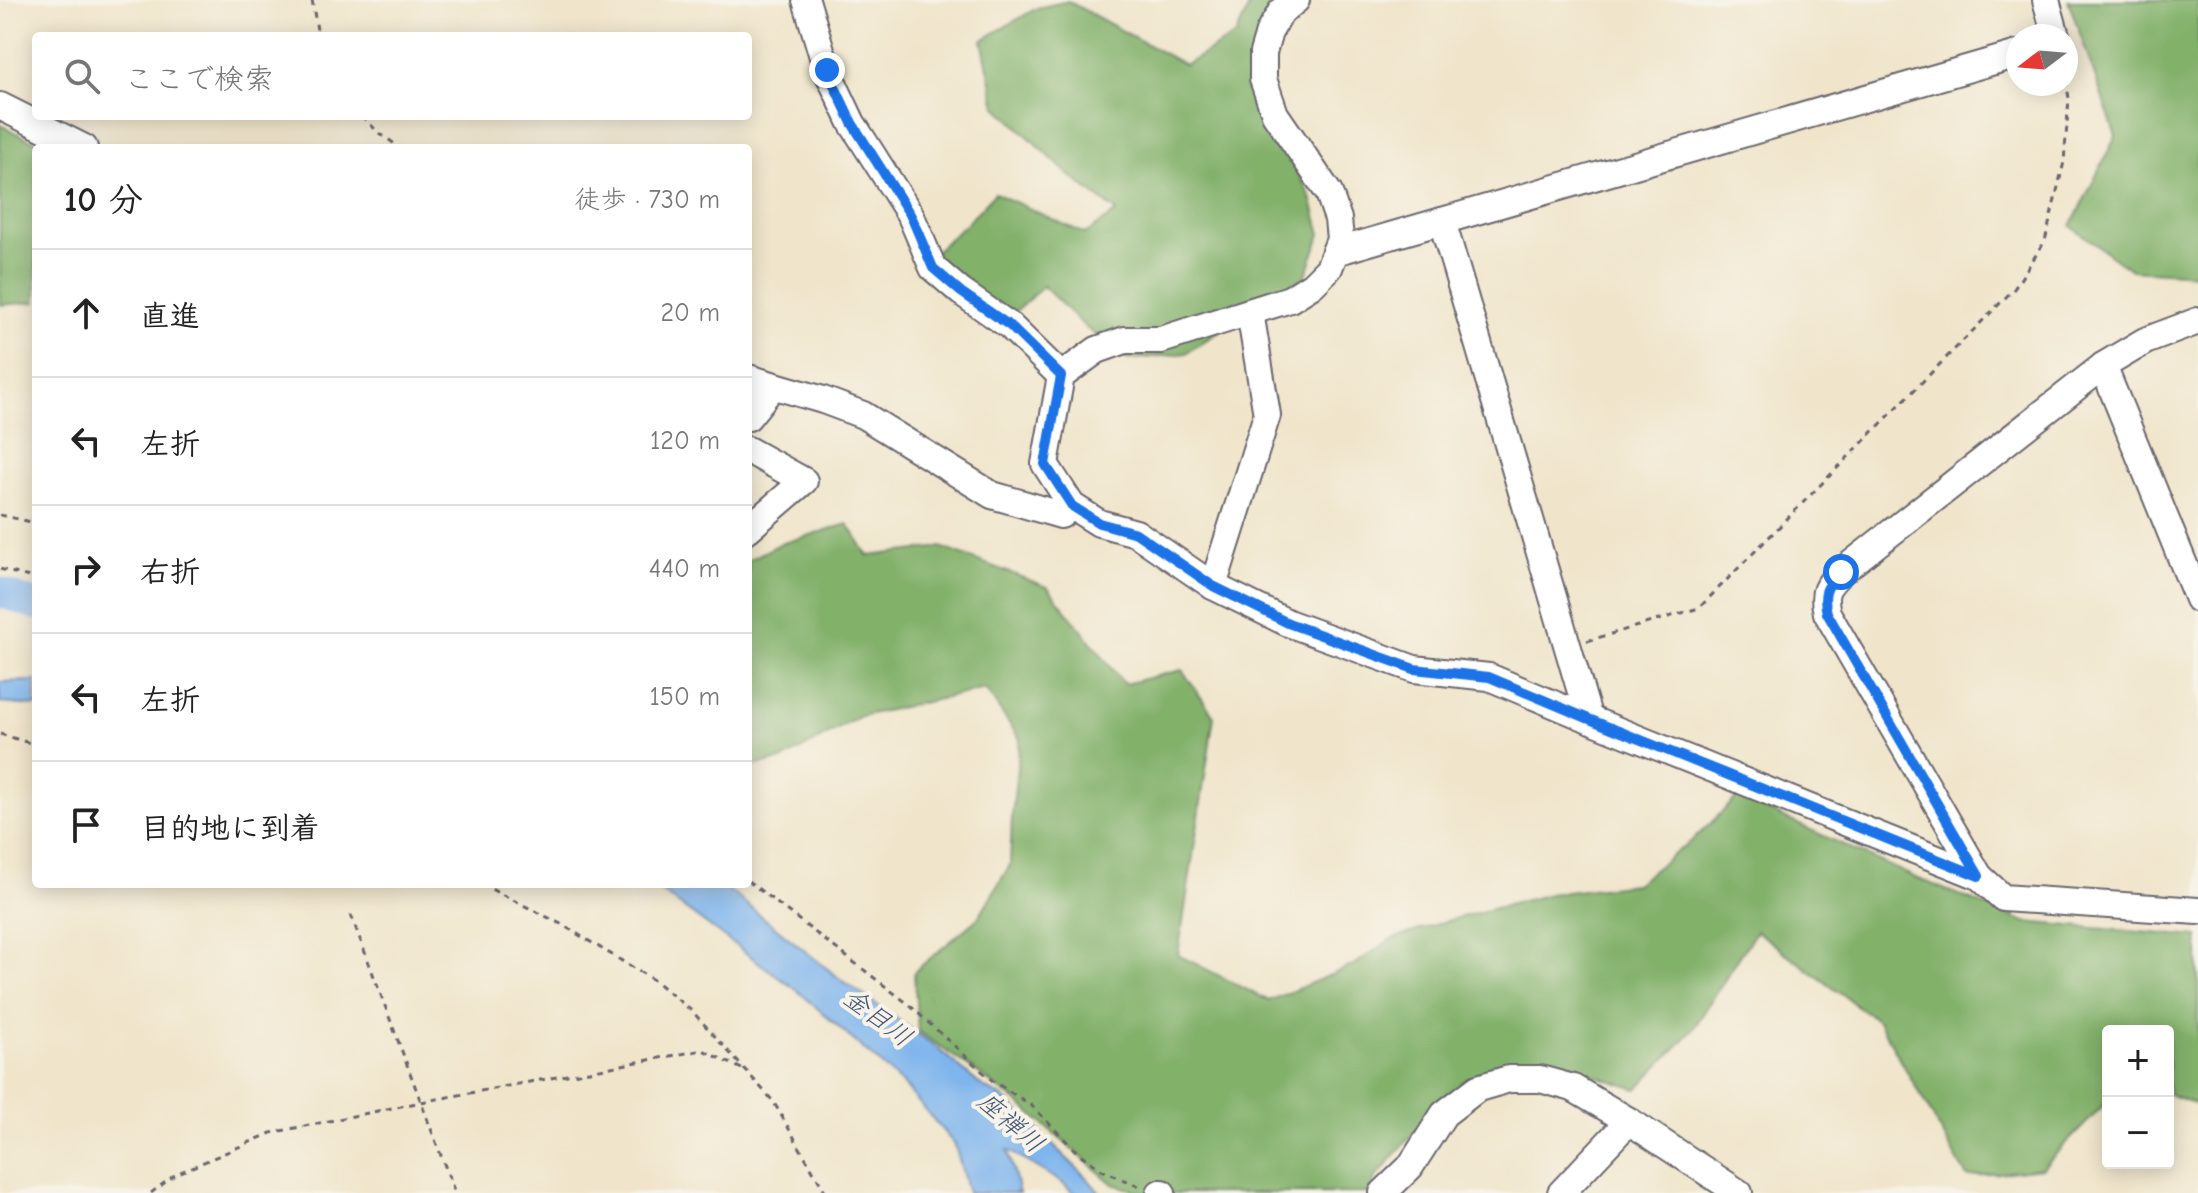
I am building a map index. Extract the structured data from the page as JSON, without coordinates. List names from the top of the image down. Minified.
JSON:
{"water":["金目川","座禅川"],"north":"left","page":{"search":"ここで検索","heading":["10 分","徒歩 · 730 m"],"list":[["直進","20 m"],["左折","120 m"],["右折","440 m"],["左折","150 m"],"目的地に到着"],"map_buttons":["+","−"]}}
